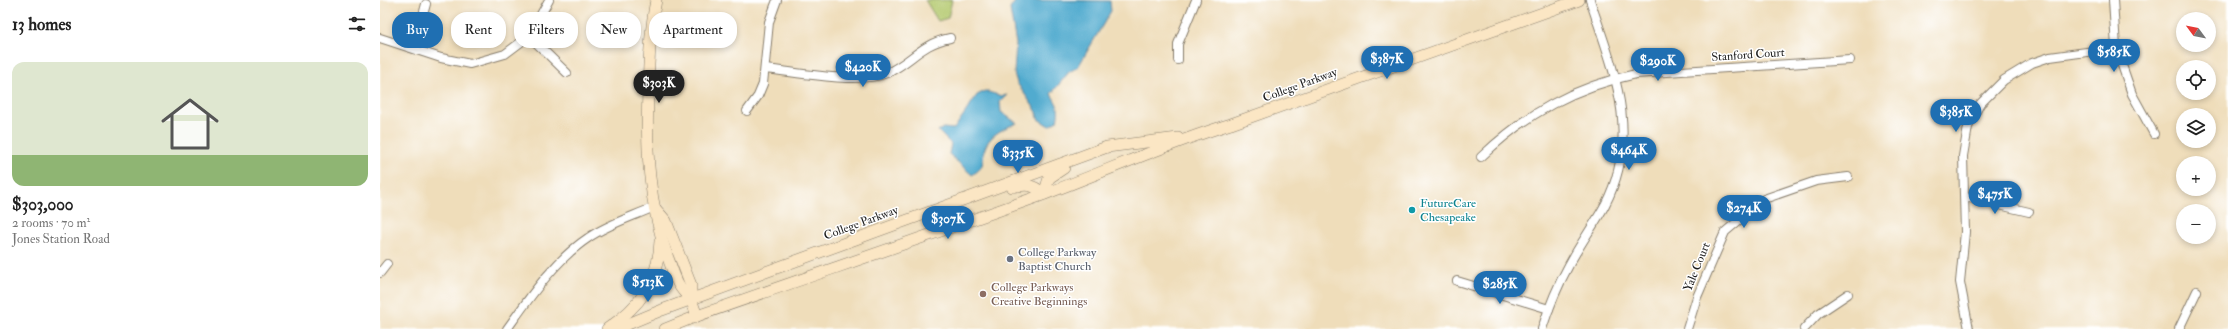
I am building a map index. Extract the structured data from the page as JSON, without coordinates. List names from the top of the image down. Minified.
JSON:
{"streets":{"main road":["College Parkway"],"street":["Stanford Court","Yale Court"]},"places":["FutureCare Chesapeake","College Parkway Baptist Church","College Parkways Creative Beginnings"],"north":"top left","page":{"heading":"13 homes","map_buttons":["+","−"],"chip":["Buy","Rent","Filters","New","Apartment"],"price":["$585K","$387K","$290K","$420K","$303K","$385K","$464K","$335K","$475K","$274K","$307K","$513K","$285K"],"list":[{"name":"$303,000","note":"2 rooms · 70 m² · Jones Station Road"}]}}
